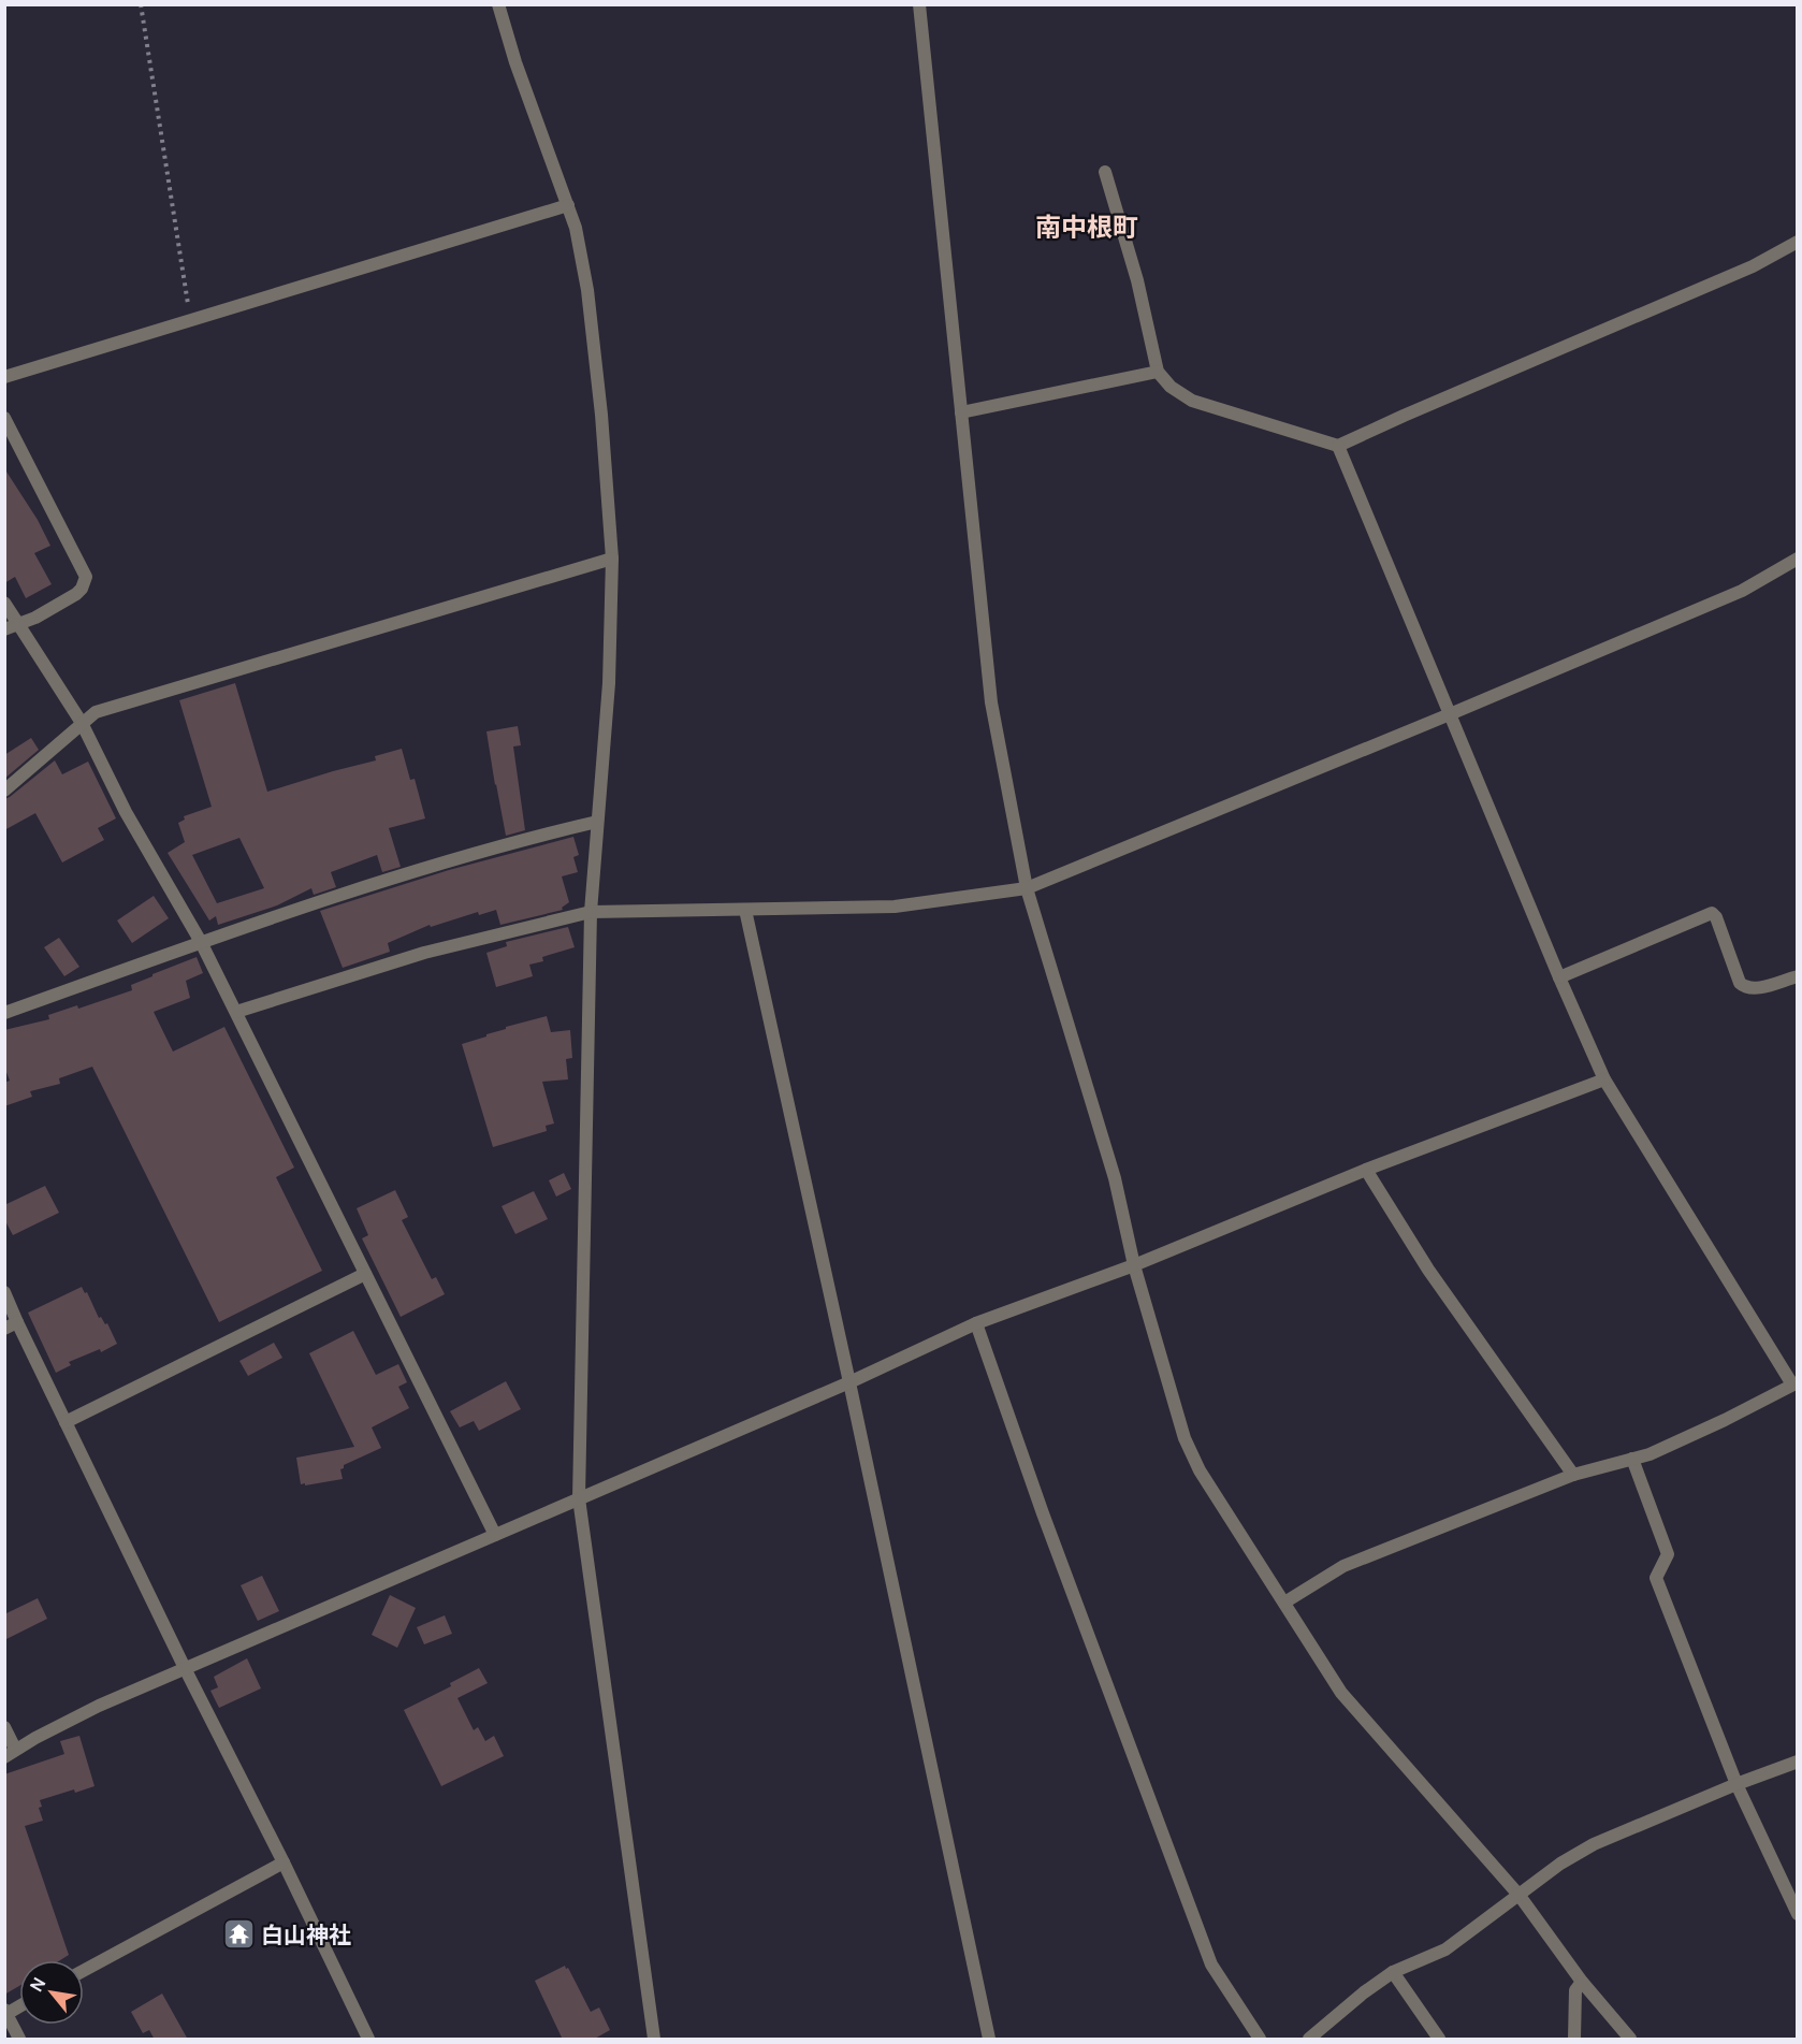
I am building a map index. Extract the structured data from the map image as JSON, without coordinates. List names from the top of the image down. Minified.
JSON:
{"districts":["南中根町"],"places":{"temple":["白山神社"]},"north":"top left"}
